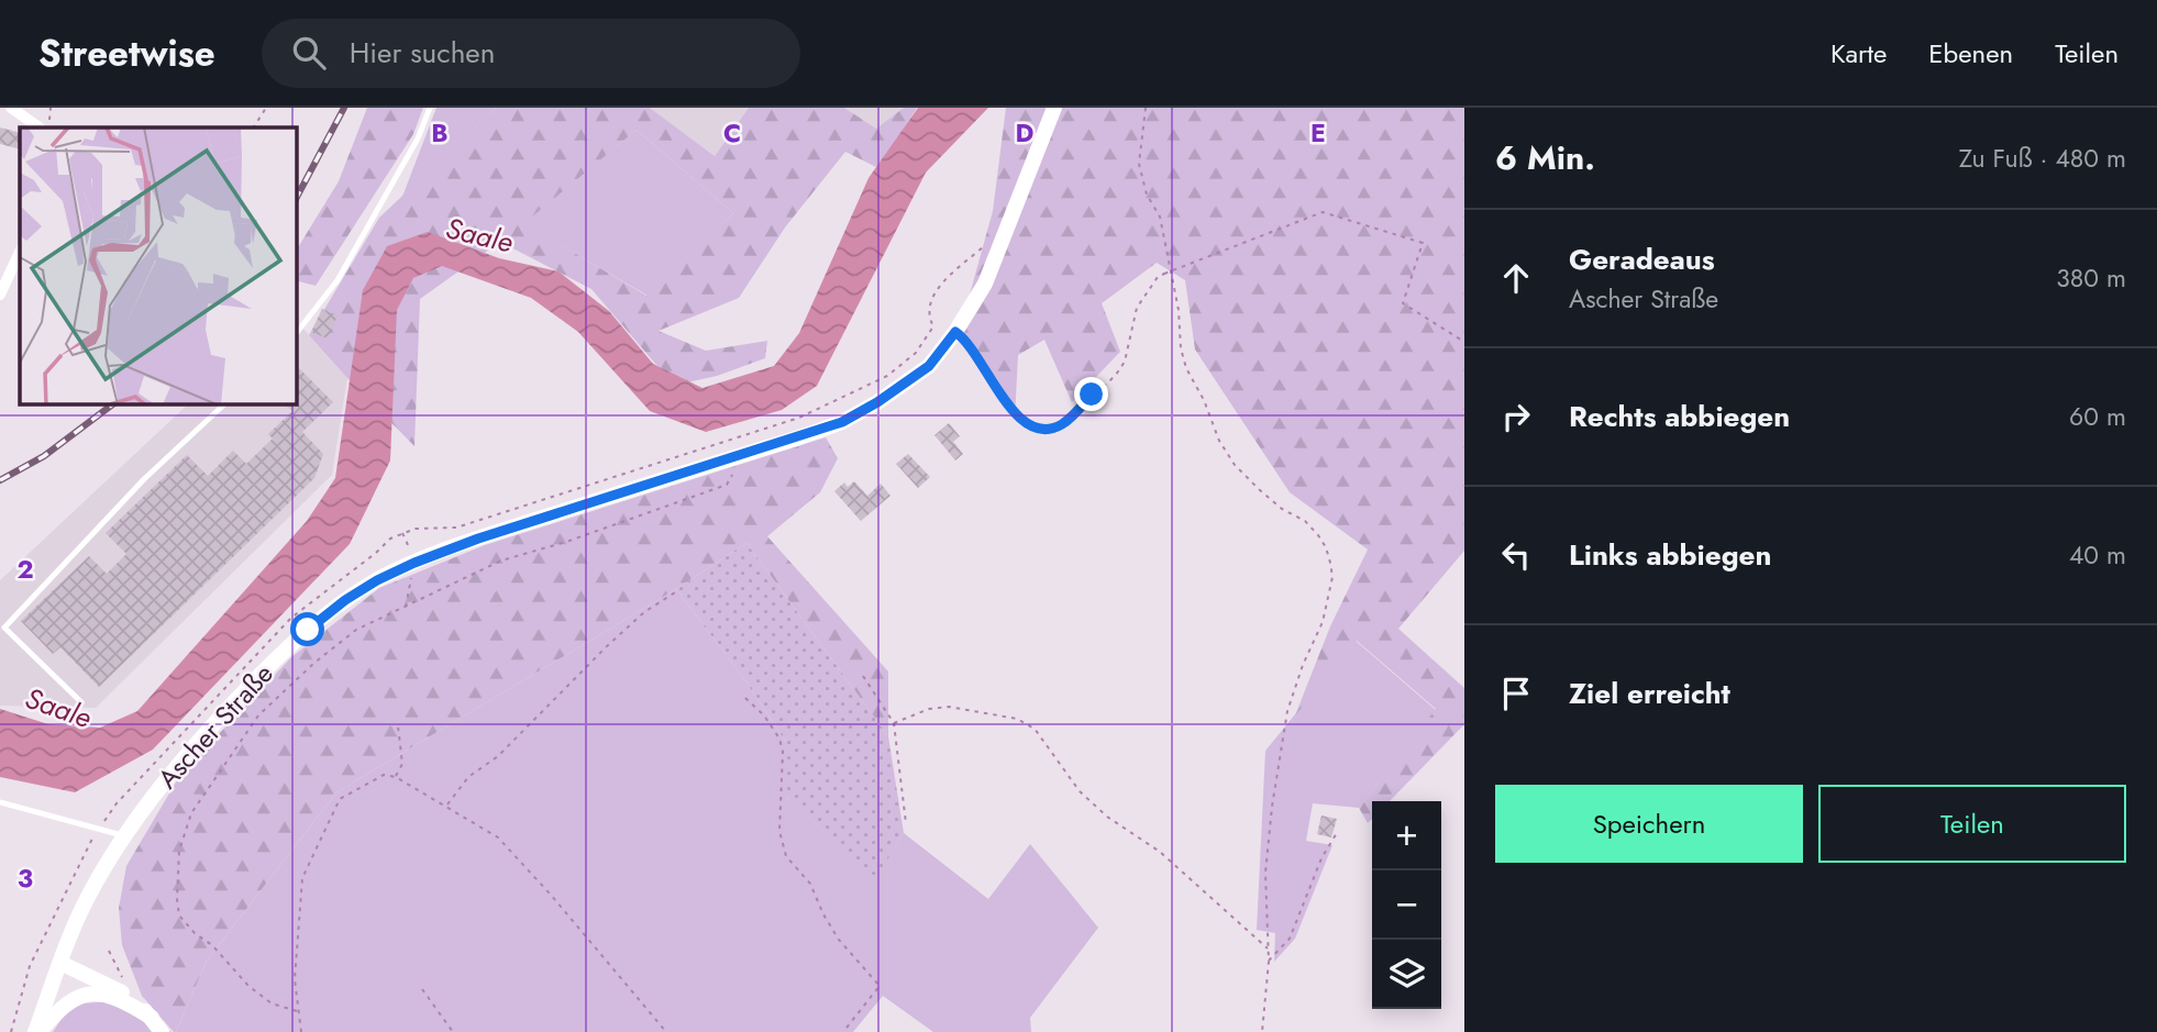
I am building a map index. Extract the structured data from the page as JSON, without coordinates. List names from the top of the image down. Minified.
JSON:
{"streets":{"street":["Ascher Straße"]},"water":["Saale"],"page":{"header":"Streetwise","search":"Hier suchen","nav":["Karte","Ebenen","Teilen"],"heading":["6 Min.","Zu Fuß · 480 m"],"list":[["Geradeaus","Ascher Straße","380 m"],["Rechts abbiegen","60 m"],["Links abbiegen","40 m"],"Ziel erreicht"],"buttons":["Speichern","Teilen"],"map_buttons":["+","−"]},"grid":{"columns":["B","C","D","E"],"rows":["2","3"]}}
